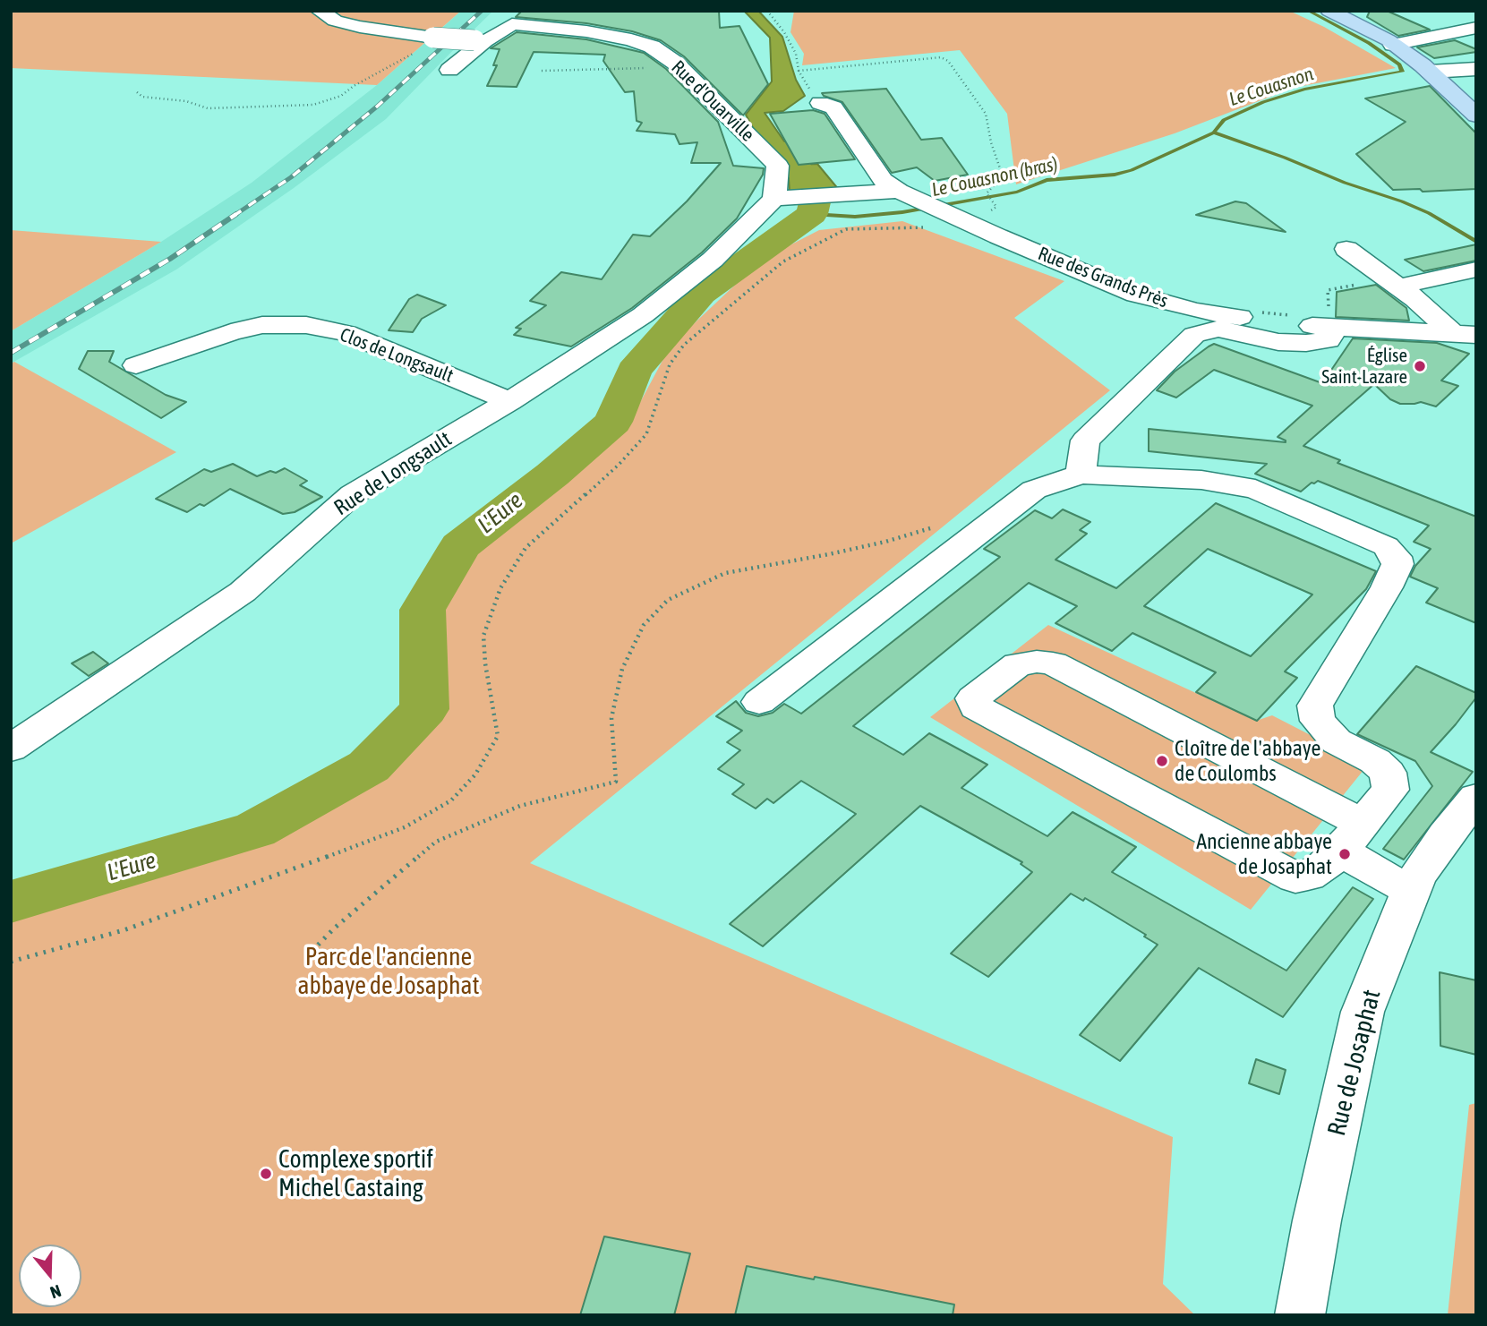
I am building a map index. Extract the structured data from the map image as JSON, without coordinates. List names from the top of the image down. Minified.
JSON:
{"streets":{"street":["Rue d'Ouarville","Rue des Grands Près","Clos de Longsault","Rue de Longsault","Rue de Josaphat"]},"crossings":[["Rue d'Ouarville","Rue de Longsault"],["Clos de Longsault","Rue de Longsault"]],"water":["Le Couasnon","Le Couasnon (bras)","L'Eure"],"parks":["Parc de l'ancienne abbaye de Josaphat"],"places":["Église Saint-Lazare","Cloître de l'abbaye de Coulombs","Ancienne abbaye de Josaphat","Complexe sportif Michel Castaing"],"north":"bottom"}
